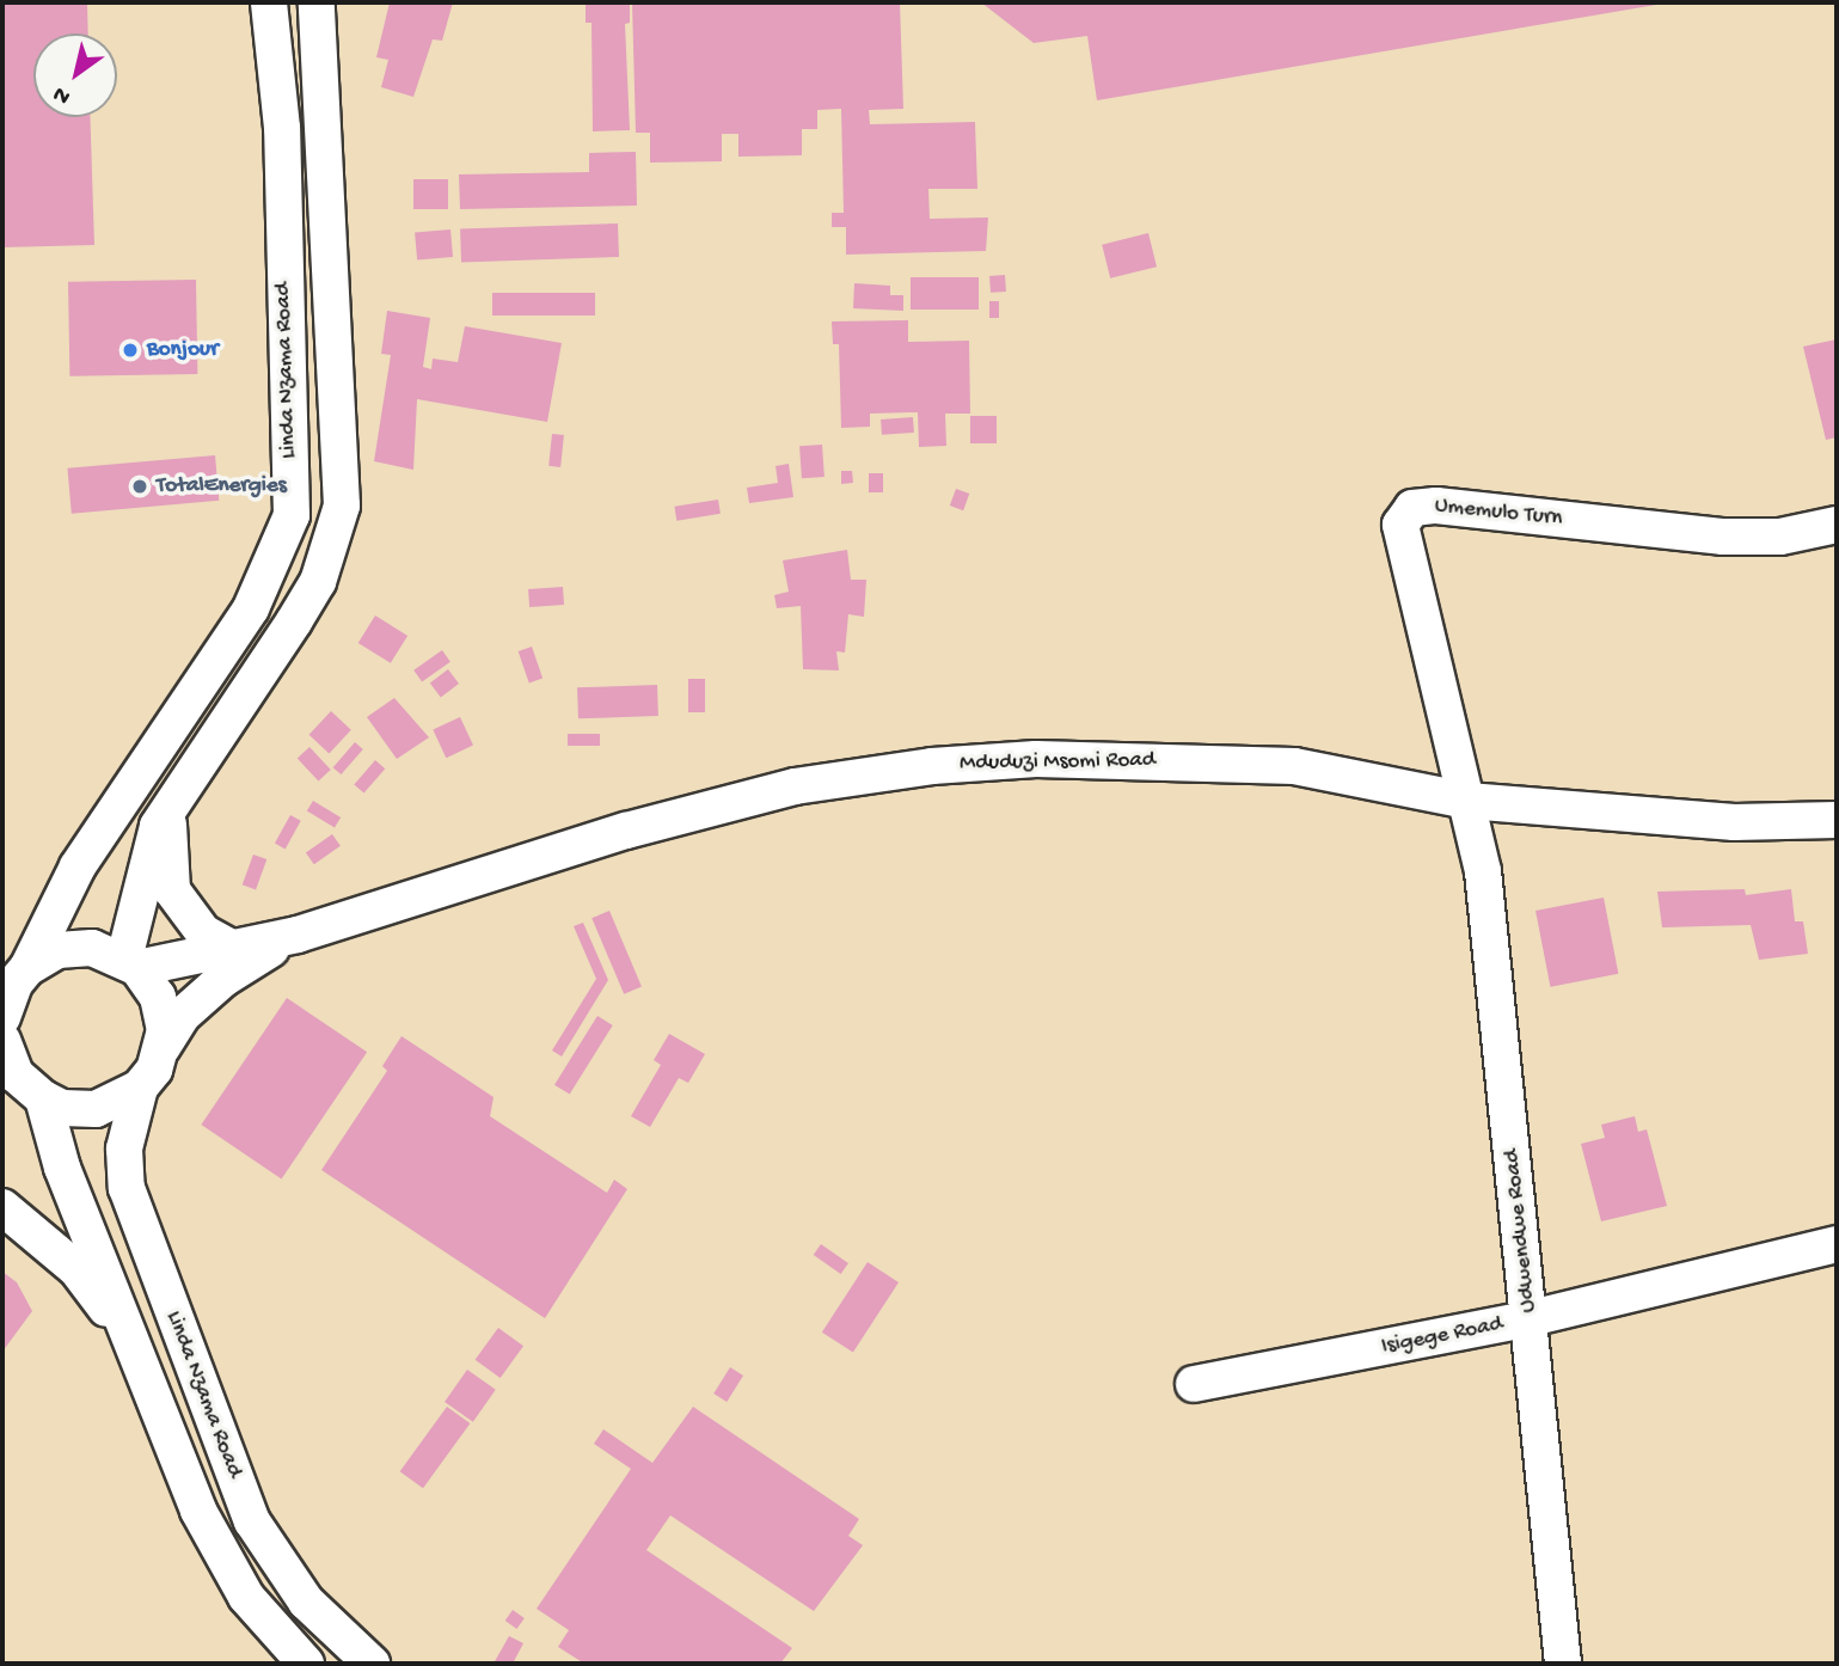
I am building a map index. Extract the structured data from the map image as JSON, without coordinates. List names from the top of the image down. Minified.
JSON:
{"streets":{"street":["Linda Nzama Road","Umemulo Turn","Mduduzi Msomi Road","Udwendwe Road","Isigege Road"]},"crossings":[["Linda Nzama Road","Mduduzi Msomi Road"],["Umemulo Turn","Mduduzi Msomi Road"],["Umemulo Turn","Udwendwe Road"],["Mduduzi Msomi Road","Udwendwe Road"],["Udwendwe Road","Isigege Road"]],"places":["Bonjour","TotalEnergies"],"north":"bottom left"}
